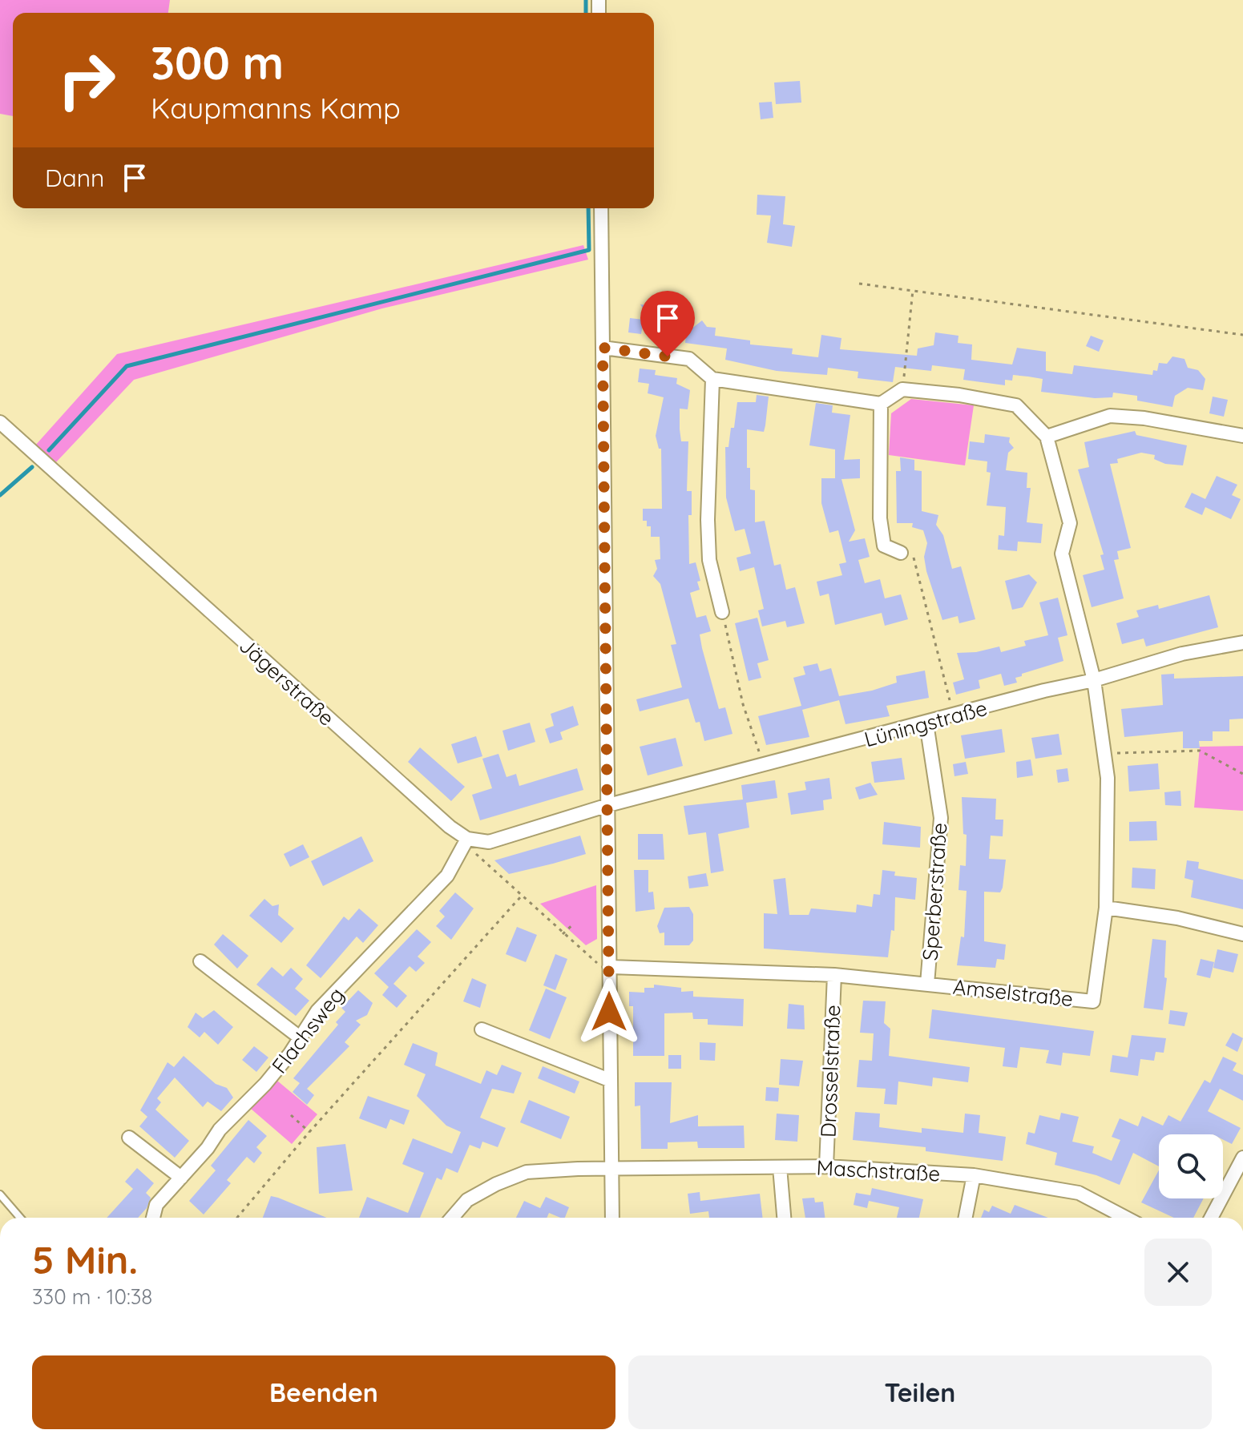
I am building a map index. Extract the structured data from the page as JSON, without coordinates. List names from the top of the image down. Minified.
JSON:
{"streets":{"street":["Jägerstraße","Lüningstraße","Sperberstraße","Amselstraße","Flachsweg","Drosselstraße","Maschstraße"]},"crossings":[["Jägerstraße","Flachsweg"],["Lüningstraße","Sperberstraße"],["Lüningstraße","Amselstraße"],["Sperberstraße","Amselstraße"],["Amselstraße","Drosselstraße"],["Drosselstraße","Maschstraße"]],"page":{"turn":["300 m","Kaupmanns Kamp"],"then":"Dann","heading":["5 Min.","330 m · 10:38"],"buttons":["Beenden","Teilen"]}}
